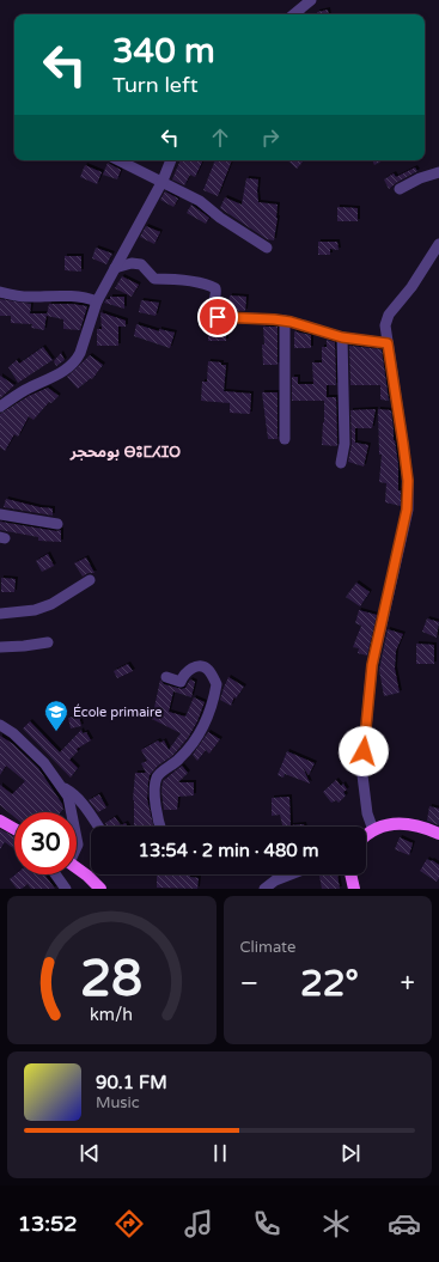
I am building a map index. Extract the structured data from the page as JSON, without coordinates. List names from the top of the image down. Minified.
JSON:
{"districts":["بومحجر ⴱⵓⵎⵃⵊⵔ"],"places":{"school or university":["École primaire"]},"page":{"turn":["340 m","Turn left"],"limit":"30","trip":"13:54 · 2 min · 480 m","tile":"Climate","heat":["−","22°","+"],"song":["90.1 FM","Music"],"tabs":"13:52","gauge":["28","km/h"]}}
